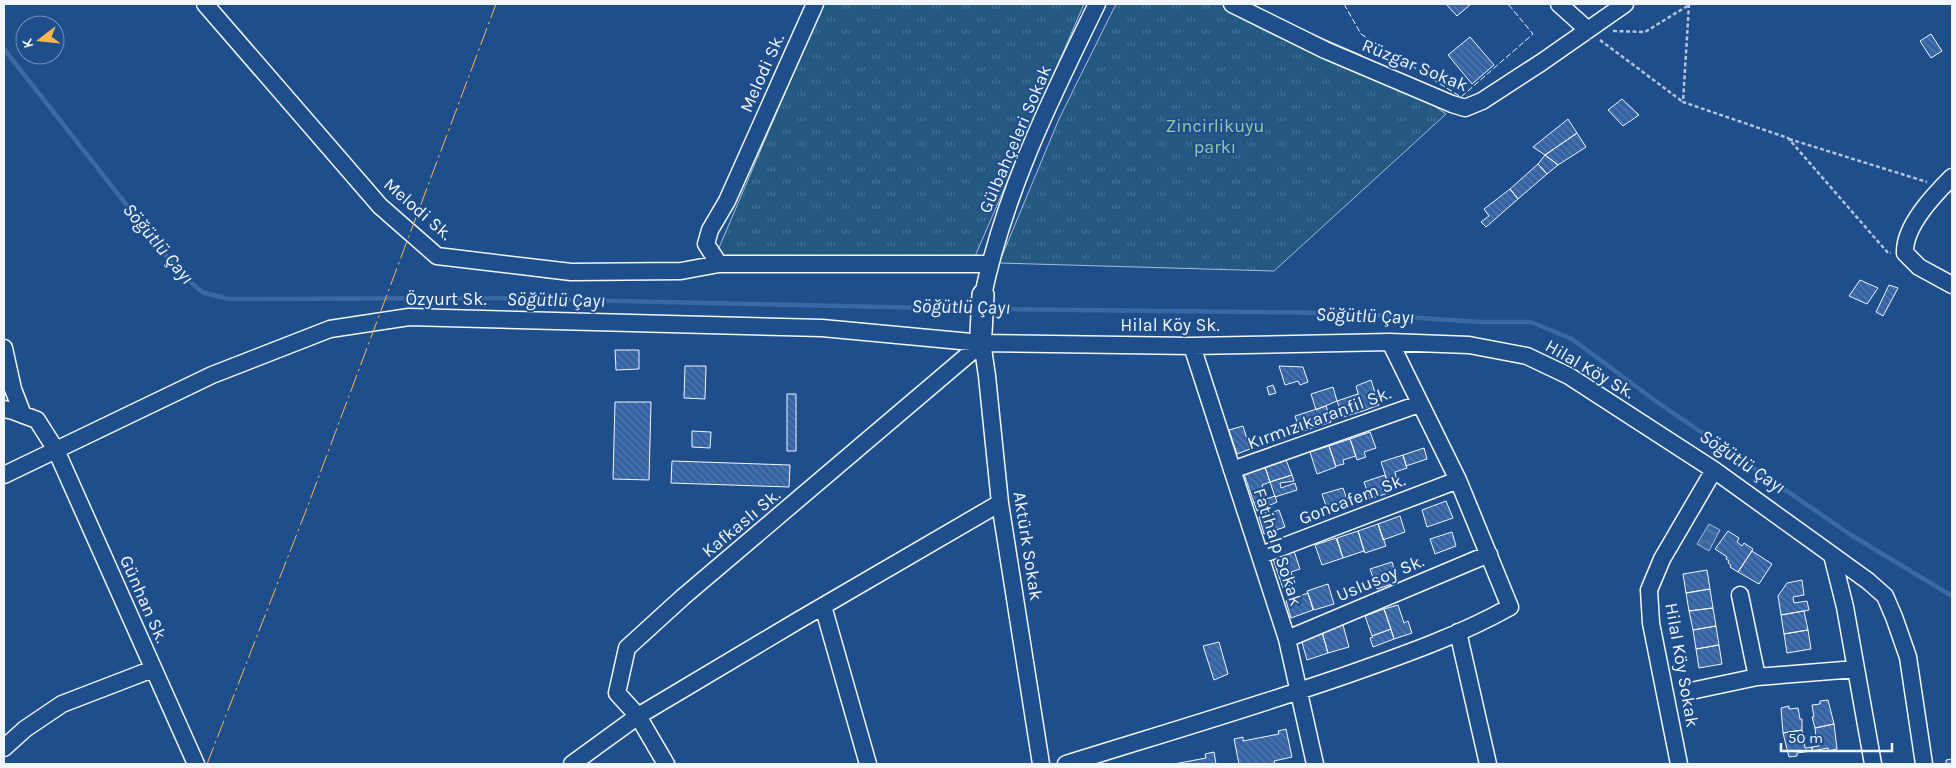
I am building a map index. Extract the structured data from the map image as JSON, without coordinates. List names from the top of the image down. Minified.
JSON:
{"streets":{"street":["Rüzgar Sokak","Melodi Sk.","Gülbahçeleri Sokak","Özyurt Sk.","Hilal Köy Sk.","Kırmızıkaranfil Sk.","Goncafem Sk.","Kafkaslı Sk.","Aktürk Sokak","Fatihalp Sokak","Uslusoy Sk.","Günhan Sk.","Hilal Köy Sokak"]},"crossings":[["Melodi Sk.","Gülbahçeleri Sokak"],["Özyurt Sk.","Hilal Köy Sk."],["Özyurt Sk.","Kafkaslı Sk."],["Özyurt Sk.","Aktürk Sokak"],["Özyurt Sk.","Günhan Sk."],["Hilal Köy Sk.","Kafkaslı Sk."],["Hilal Köy Sk.","Aktürk Sokak"],["Hilal Köy Sk.","Fatihalp Sokak"],["Hilal Köy Sk.","Hilal Köy Sokak"],["Kırmızıkaranfil Sk.","Fatihalp Sokak"],["Goncafem Sk.","Fatihalp Sokak"],["Kafkaslı Sk.","Aktürk Sokak"],["Fatihalp Sokak","Uslusoy Sk."]],"water":["Söğütlü Çayı"],"parks":["Zincirlikuyu parkı"],"scale_bar":"50 m","north":"left"}
